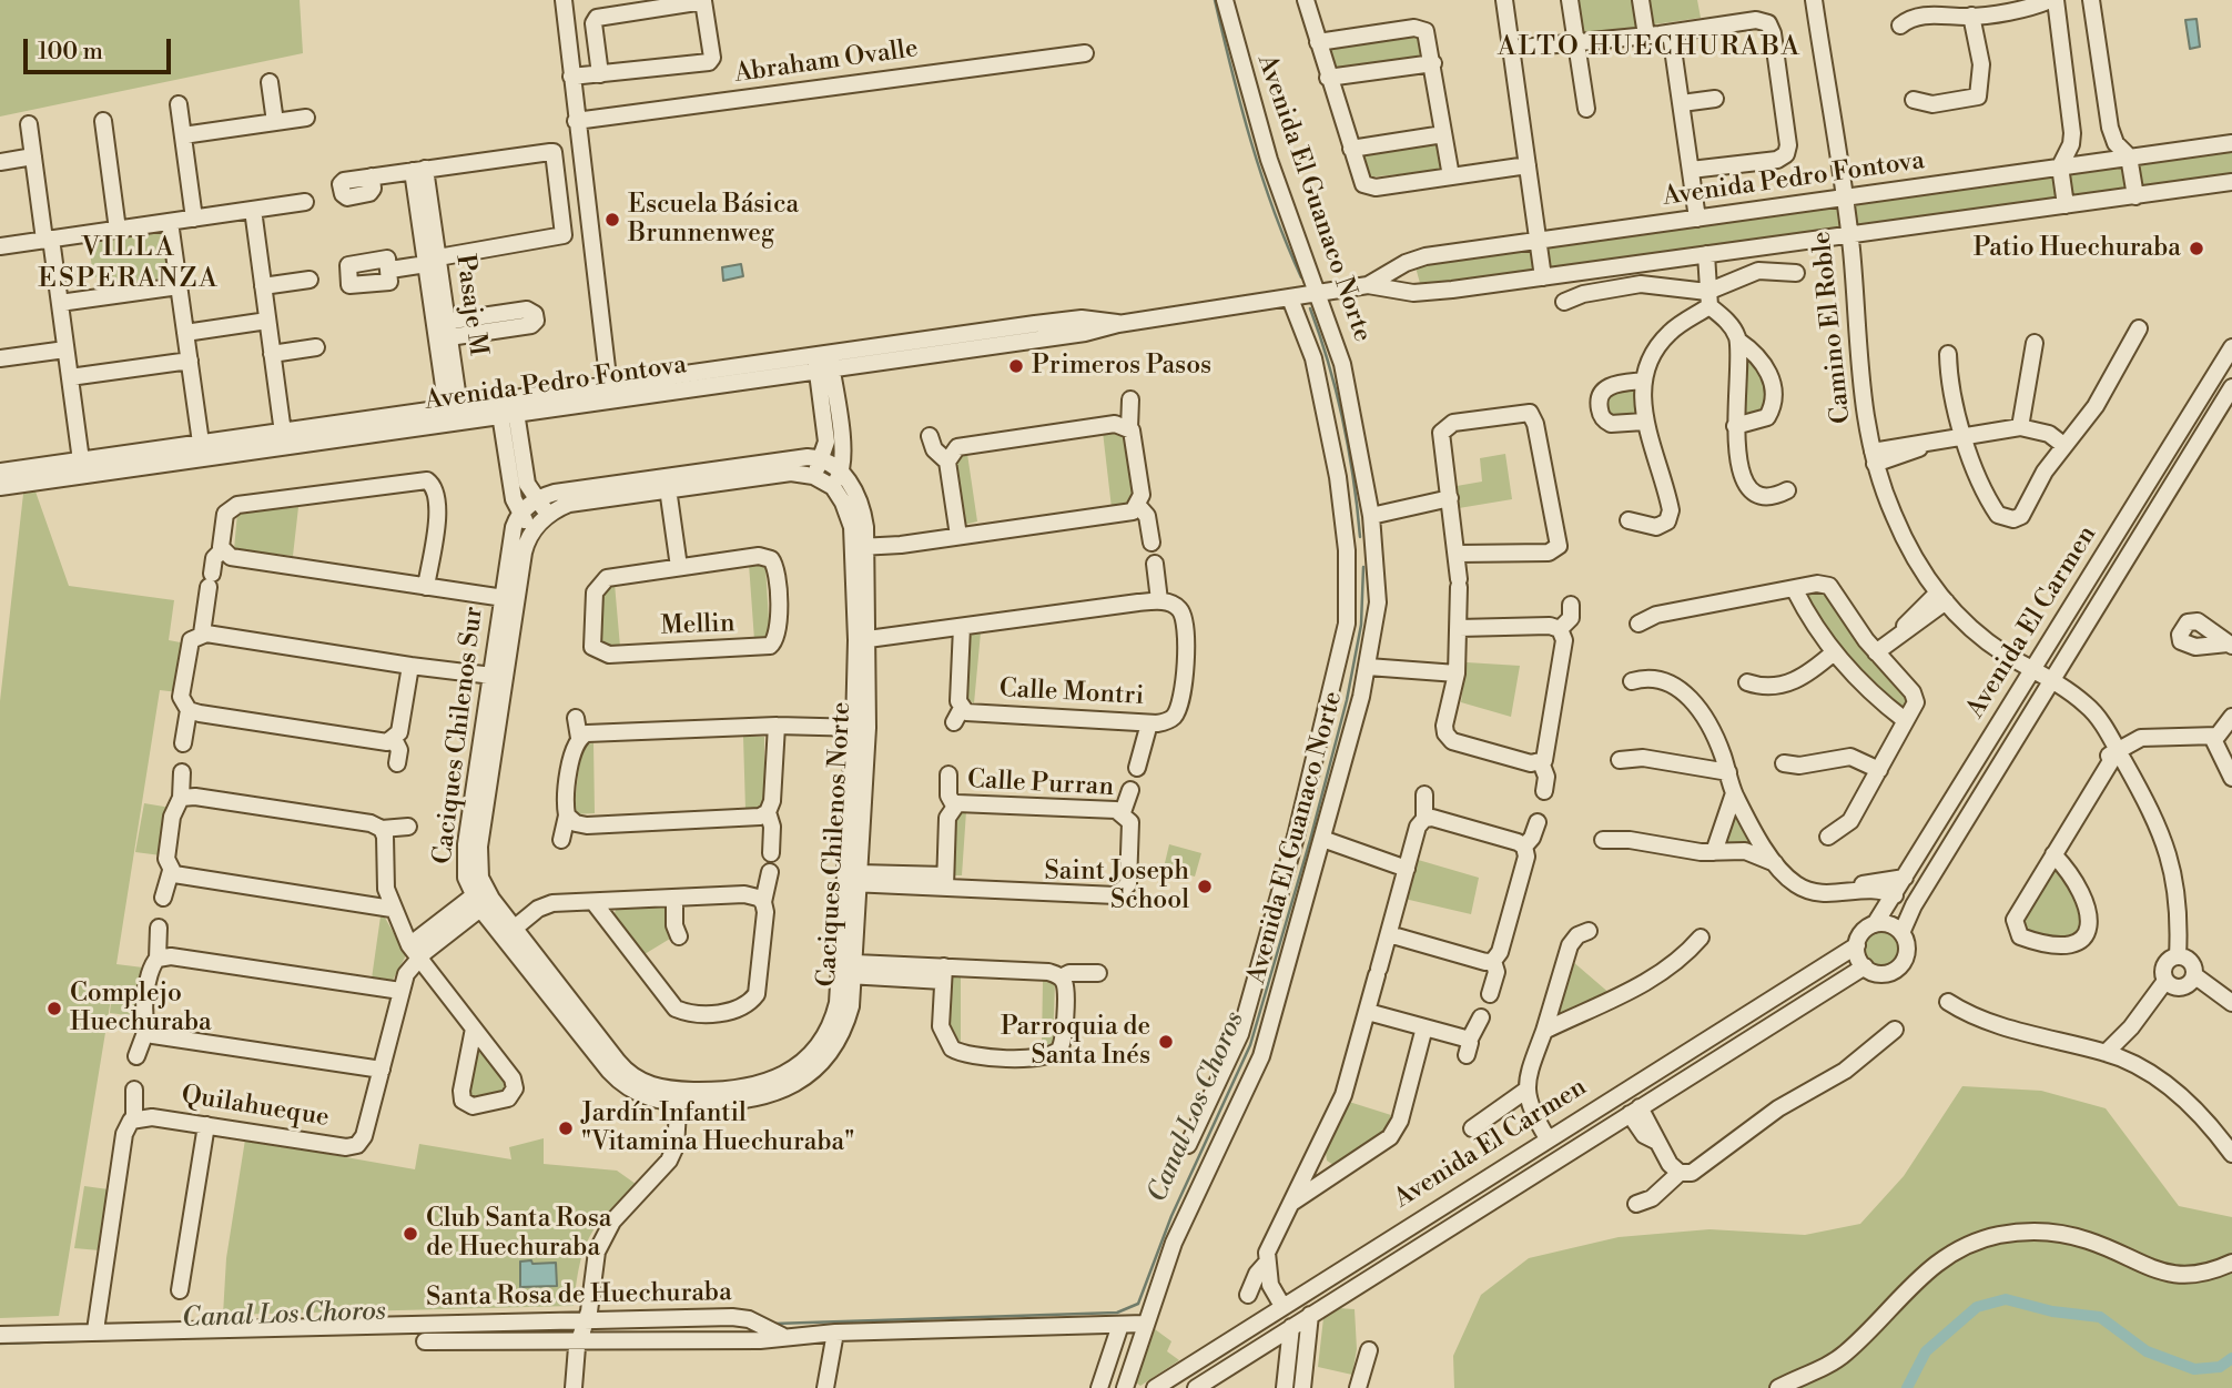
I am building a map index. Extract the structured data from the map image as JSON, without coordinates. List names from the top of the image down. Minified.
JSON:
{"streets":{"street":["Abraham Ovalle","Avenida Pedro Fontova","Avenida El Guanaco Norte","Pasaje M","Camino El Roble","Avenida El Carmen","Mellin","Calle Montri","Caciques Chilenos Sur","Calle Purran","Caciques Chilenos Norte","Quilahueque","Santa Rosa de Huechuraba"]},"crossings":[["Avenida Pedro Fontova","Avenida El Guanaco Norte"],["Avenida Pedro Fontova","Pasaje M"],["Avenida Pedro Fontova","Camino El Roble"],["Avenida Pedro Fontova","Caciques Chilenos Sur"],["Avenida Pedro Fontova","Caciques Chilenos Norte"],["Avenida El Guanaco Norte","Santa Rosa de Huechuraba"],["Camino El Roble","Avenida El Carmen"],["Caciques Chilenos Sur","Caciques Chilenos Norte"],["Calle Purran","Caciques Chilenos Norte"]],"districts":["ALTO HUECHURABA","VILLA ESPERANZA"],"water":["Canal Los Choros"],"places":["Escuela Básica Brunnenweg","Patio Huechuraba","Primeros Pasos","Saint Joseph School","Complejo Huechuraba","Parroquia de Santa Inés","Jardín Infantil \"Vitamina Huechuraba\"","Club Santa Rosa de Huechuraba"],"scale_bar":"100 m"}
